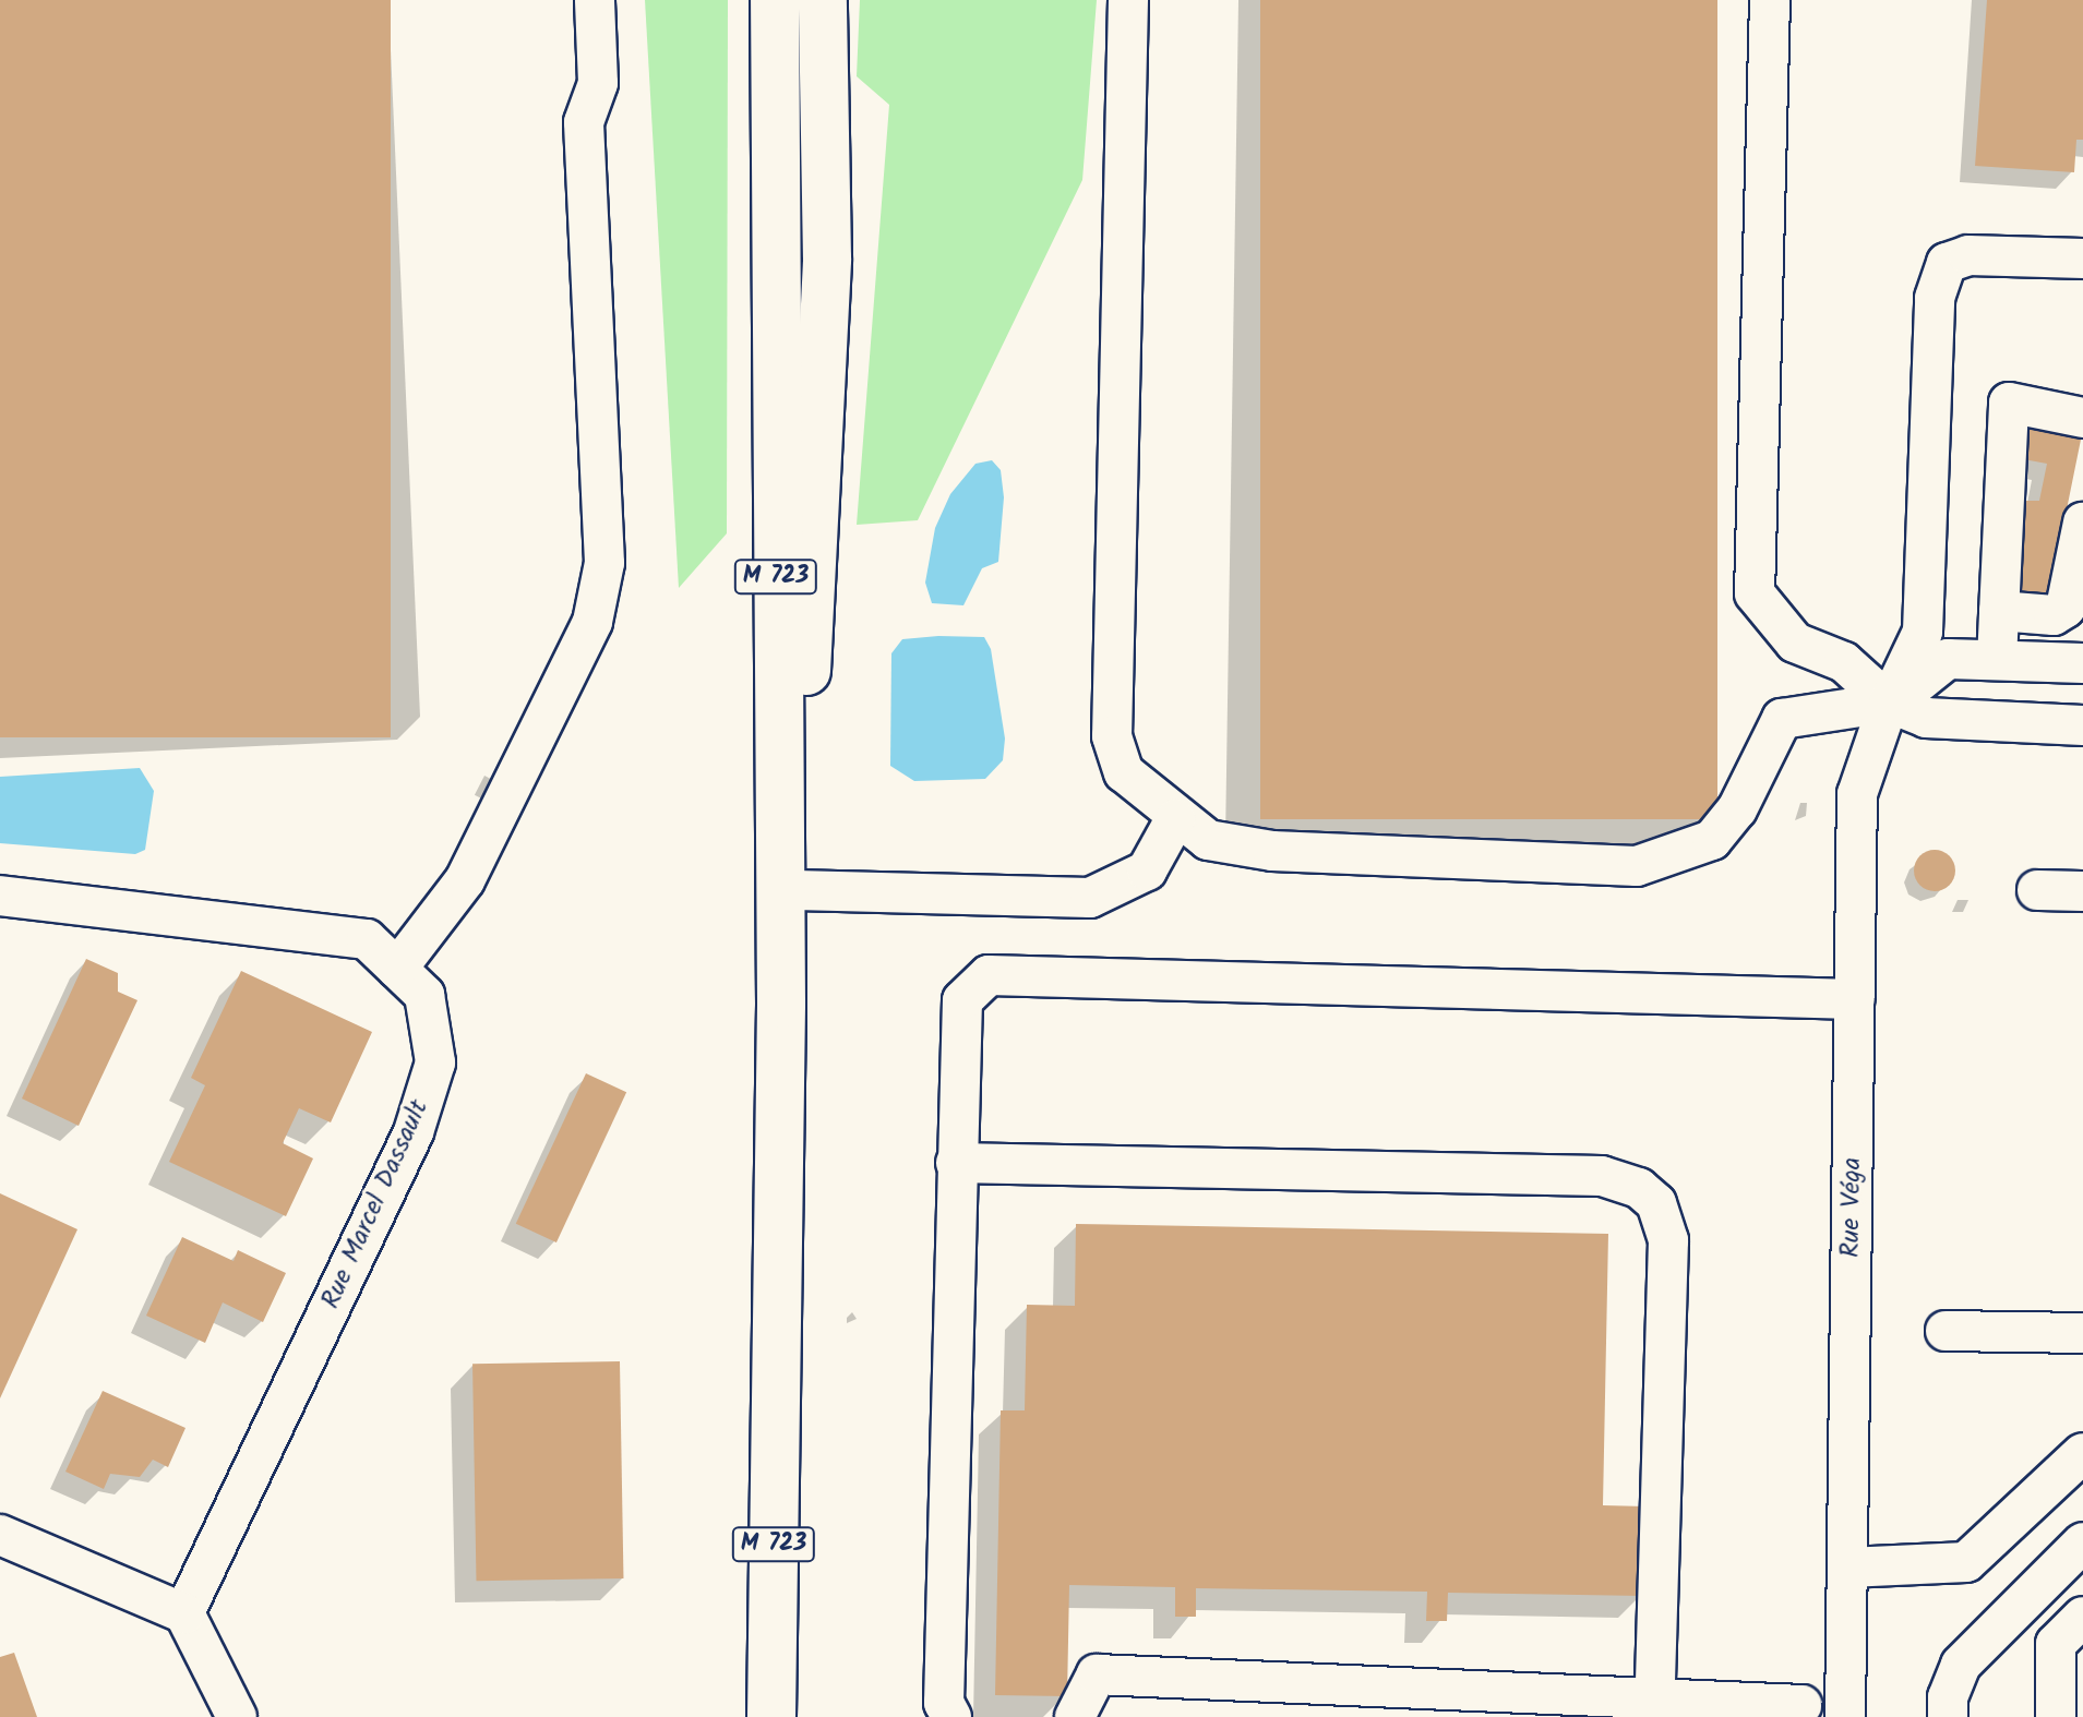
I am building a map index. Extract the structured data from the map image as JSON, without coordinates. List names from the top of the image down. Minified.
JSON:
{"streets":{"main road":["M 723"],"street":["Rue Marcel Dassault","Rue Véga"]}}
